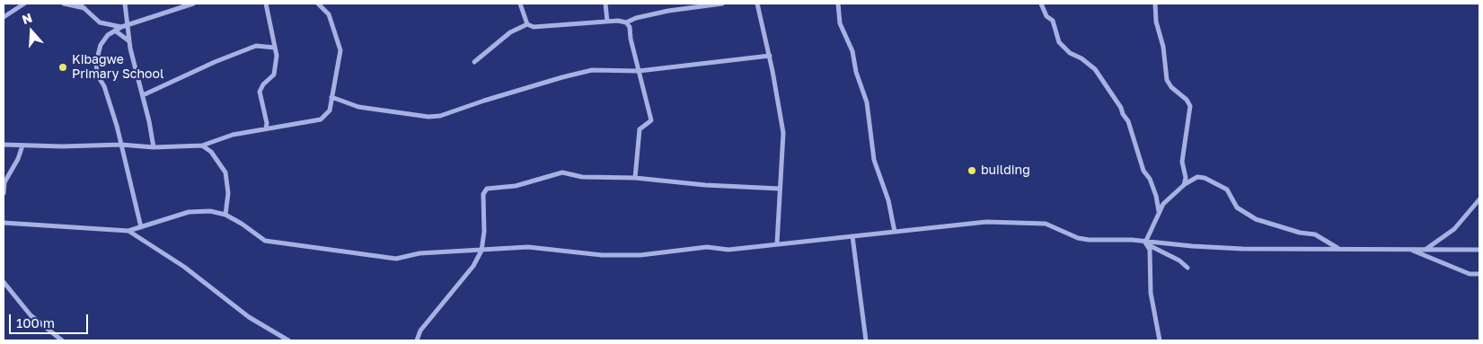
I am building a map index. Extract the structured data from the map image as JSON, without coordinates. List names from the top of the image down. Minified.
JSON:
{"places":["Kibagwe Primary School","building"],"scale_bar":"100 m","north":"top"}
